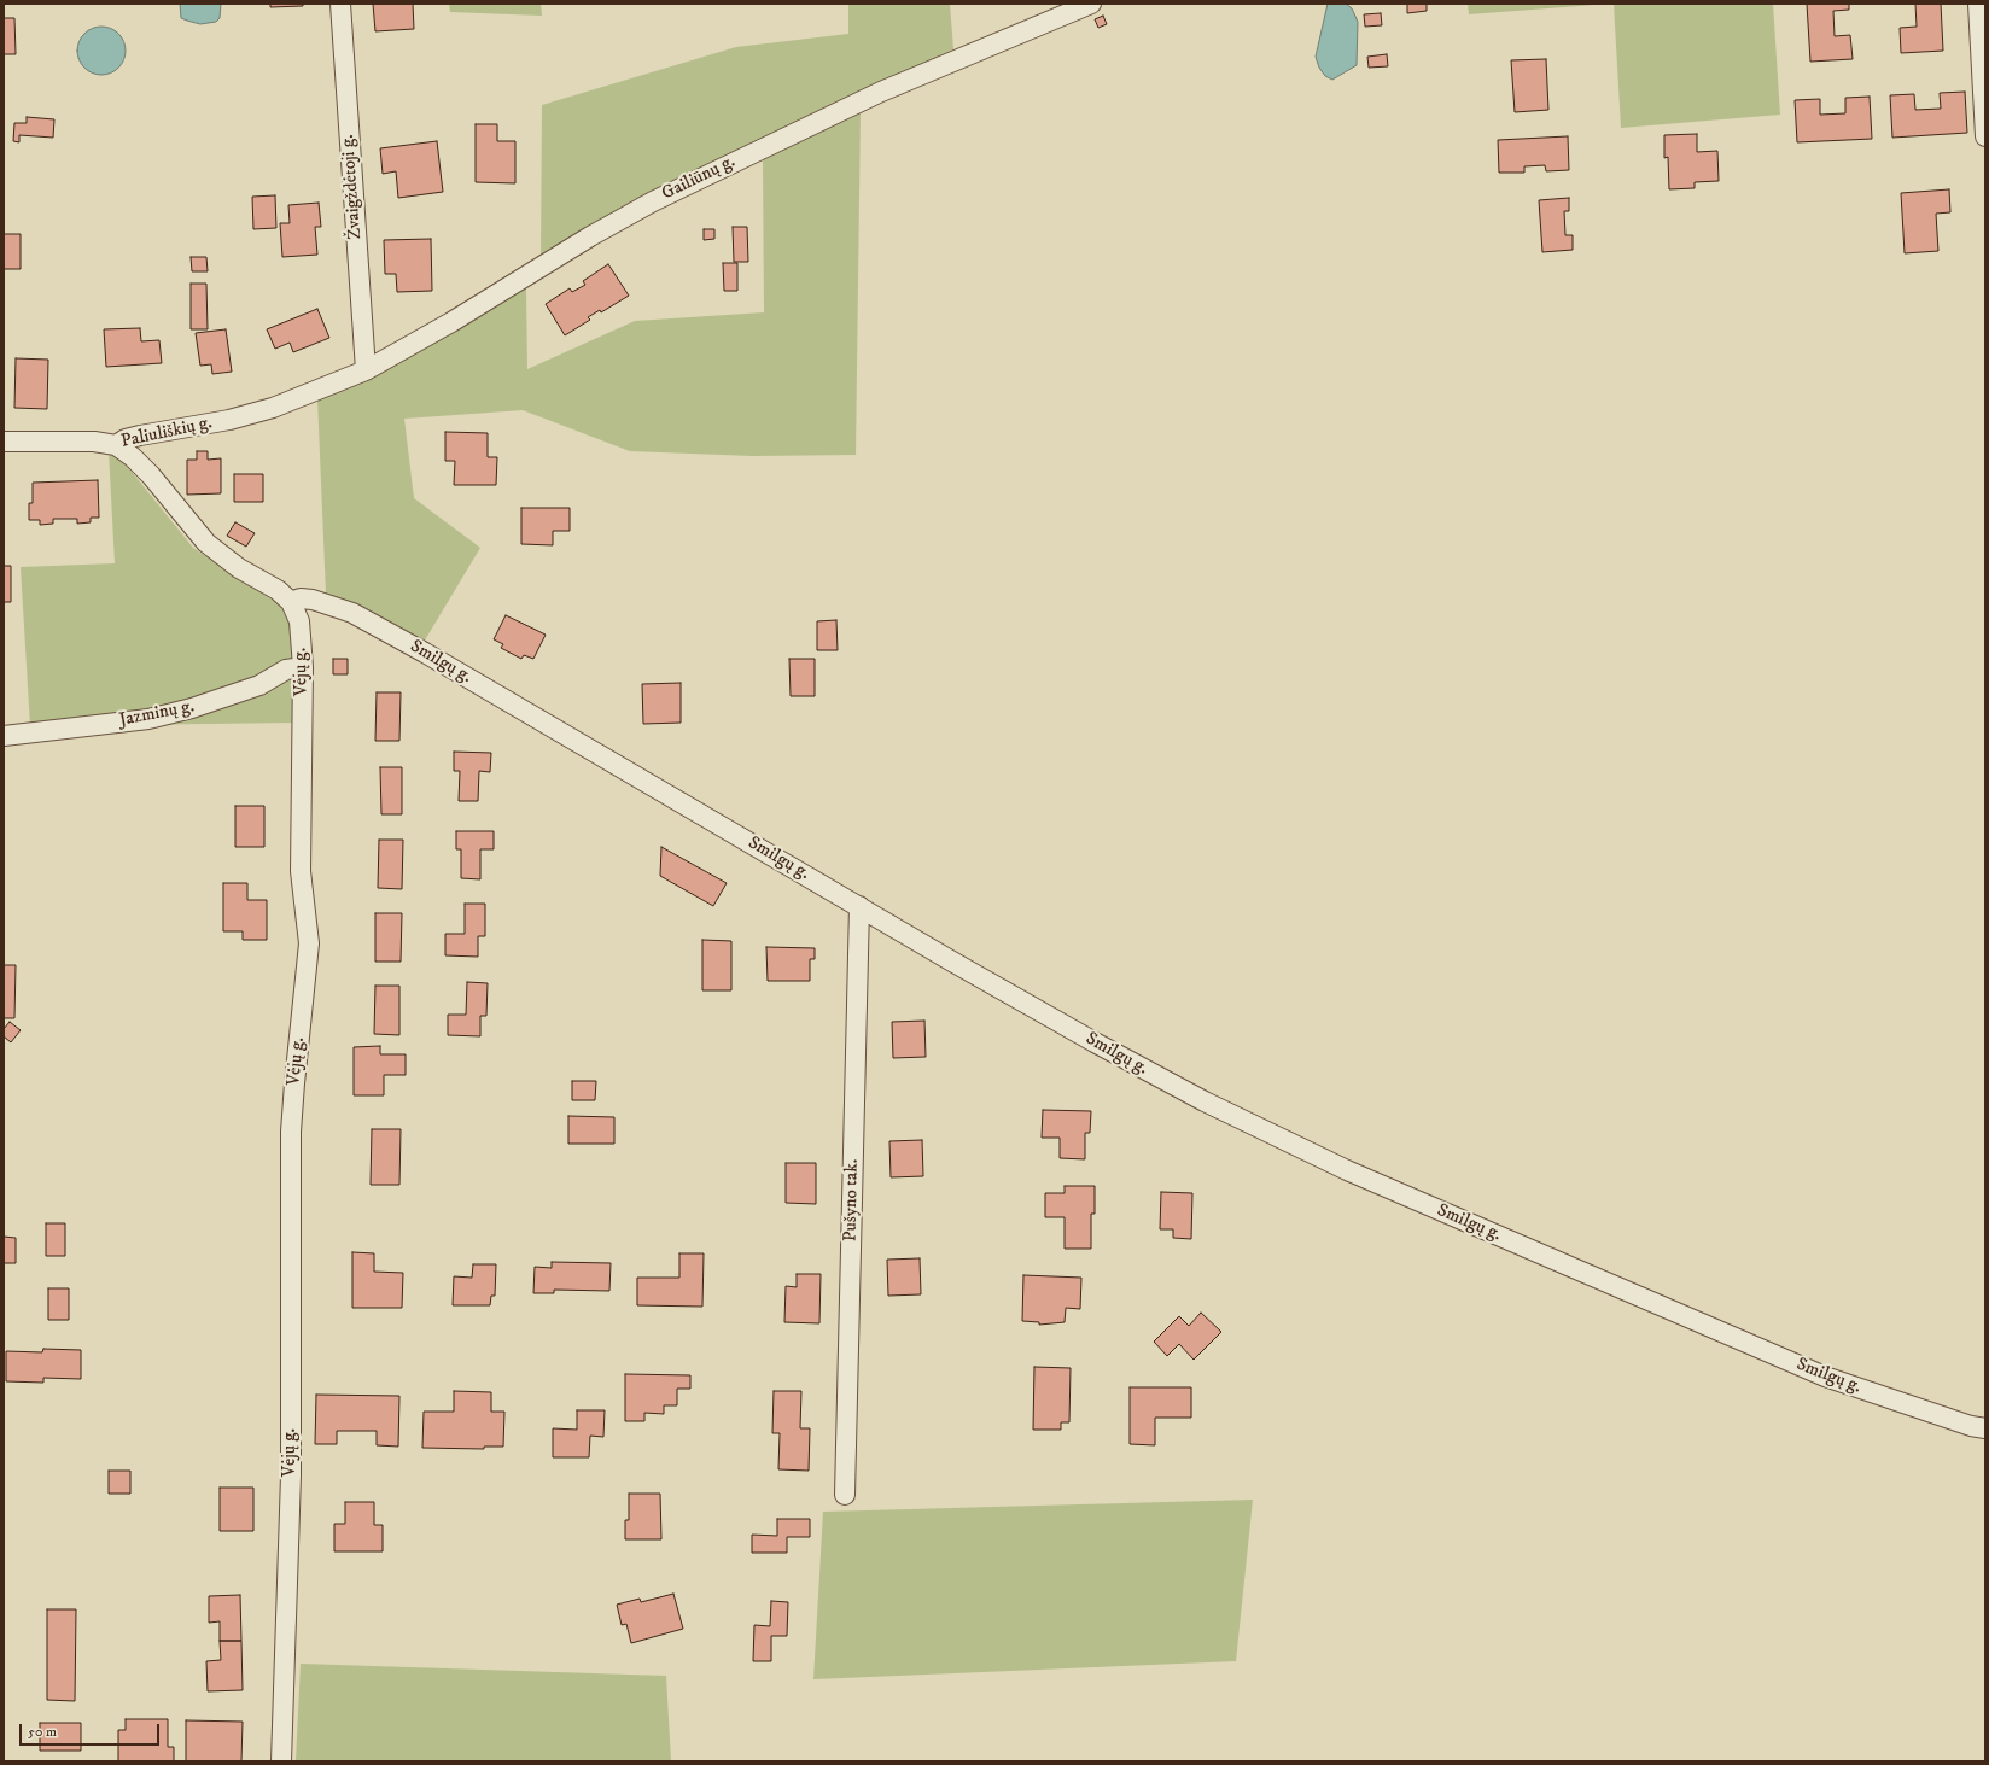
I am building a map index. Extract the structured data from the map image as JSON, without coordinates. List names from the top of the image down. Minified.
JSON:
{"streets":{"street":["Gailiūnų g.","Žvaigždėtoji g.","Paliuliškių g.","Smilgų g.","Vėjų g.","Jazminų g.","Pušyno tak."]},"crossings":[["Gailiūnų g.","Žvaigždėtoji g."],["Gailiūnų g.","Paliuliškių g."],["Paliuliškių g.","Vėjų g."],["Smilgų g.","Vėjų g."],["Smilgų g.","Pušyno tak."],["Vėjų g.","Jazminų g."]],"scale_bar":"50 m"}
